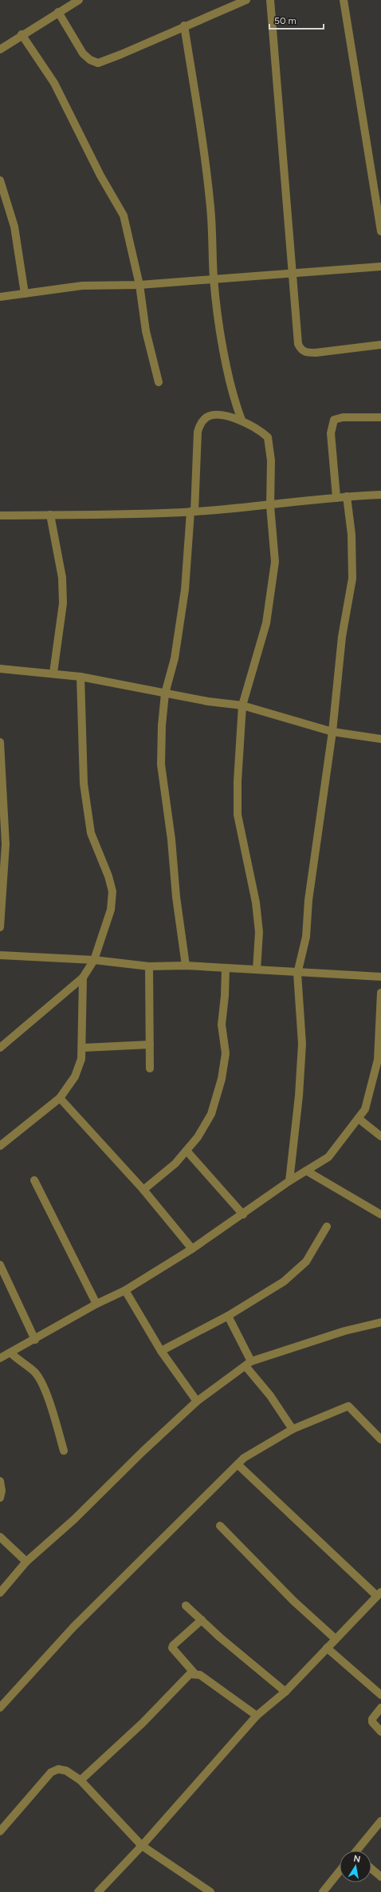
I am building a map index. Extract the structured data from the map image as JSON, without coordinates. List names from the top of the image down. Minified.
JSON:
{"scale_bar":"50 m","north":"top"}
